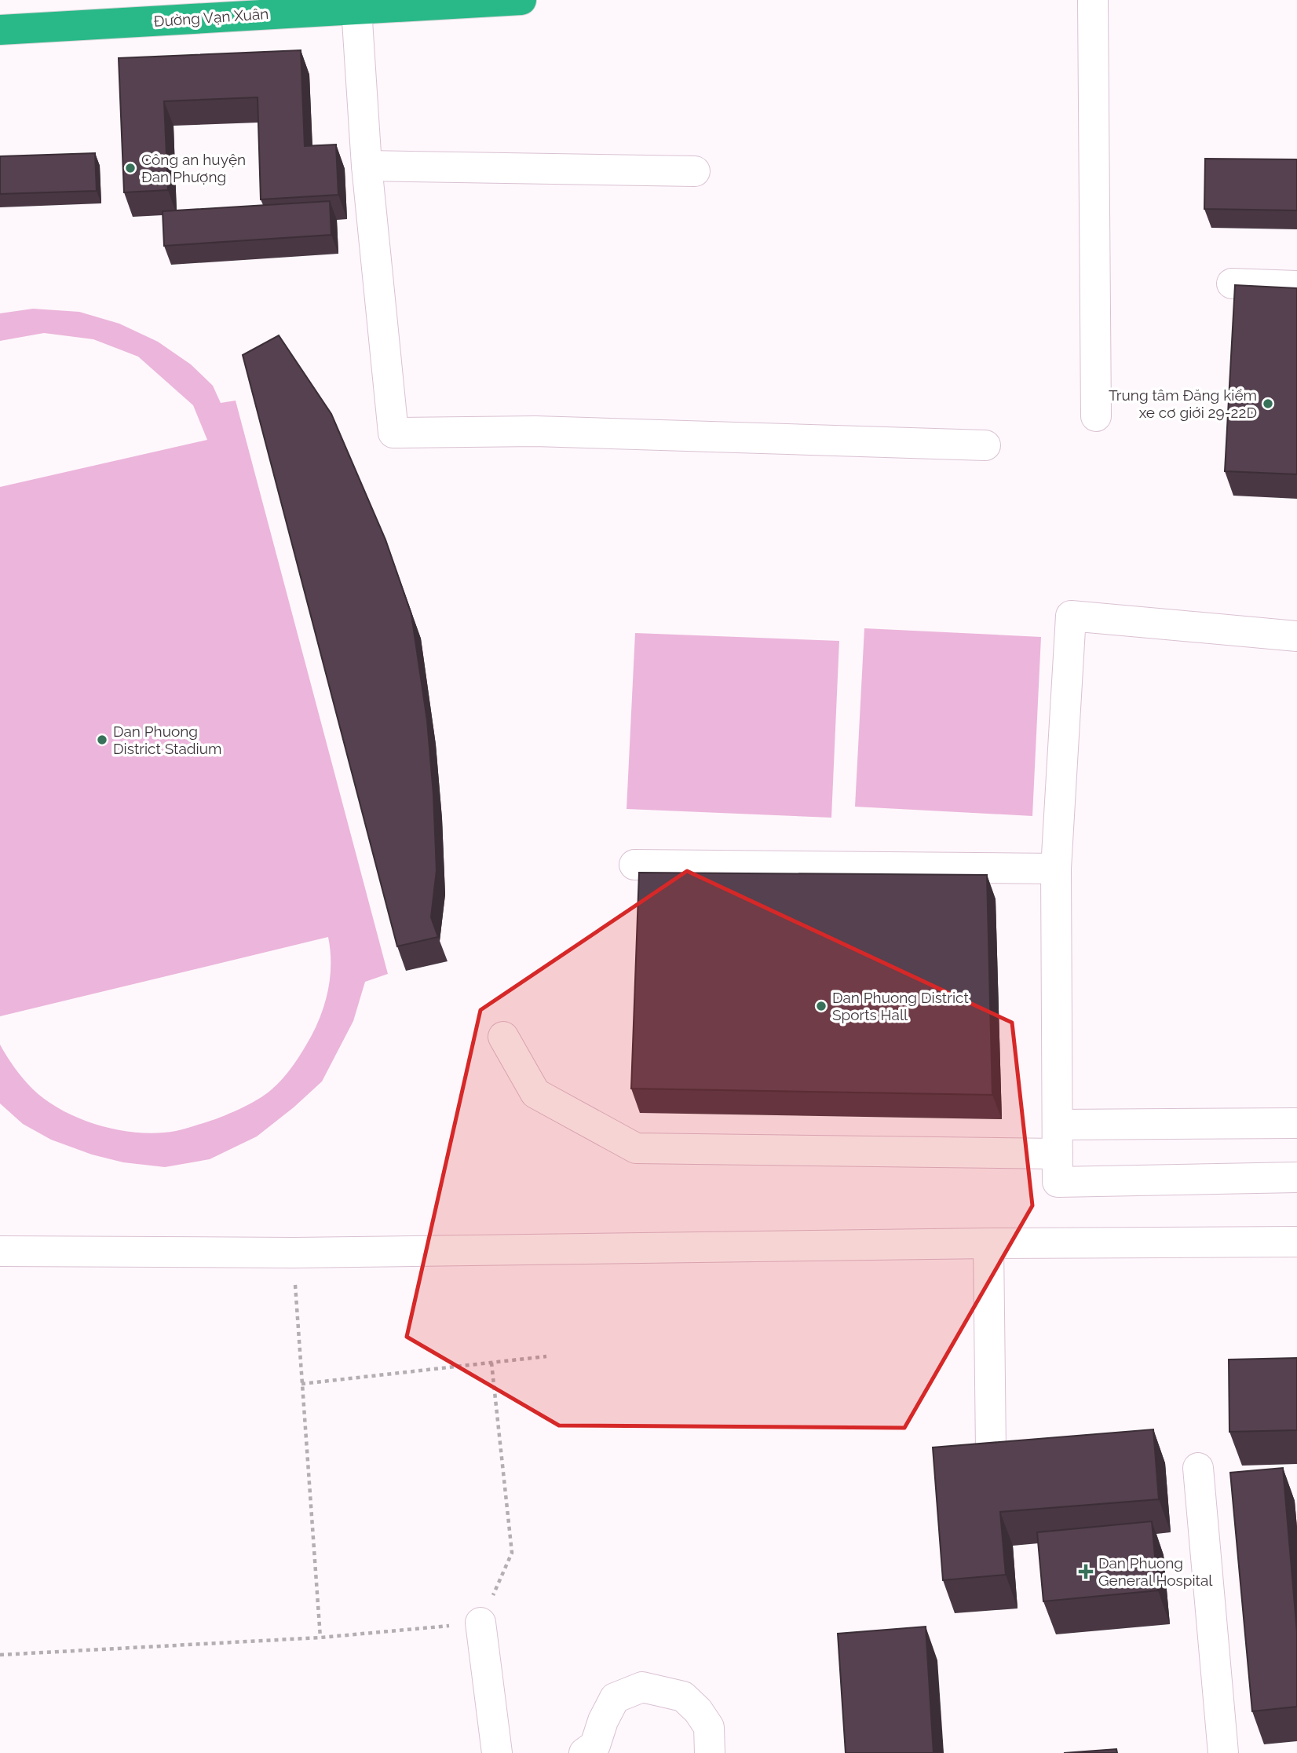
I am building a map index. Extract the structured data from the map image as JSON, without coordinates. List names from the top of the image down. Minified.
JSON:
{"streets":{"highway":["Đường Vạn Xuân"]},"places":{"other":["Công an huyện Đan Phượng","Trung tâm Đăng kiểm xe cơ giới 29-22D","Dan Phuong District Stadium","Dan Phuong District Sports Hall"],"health":["Dan Phuong General Hospital"]}}
